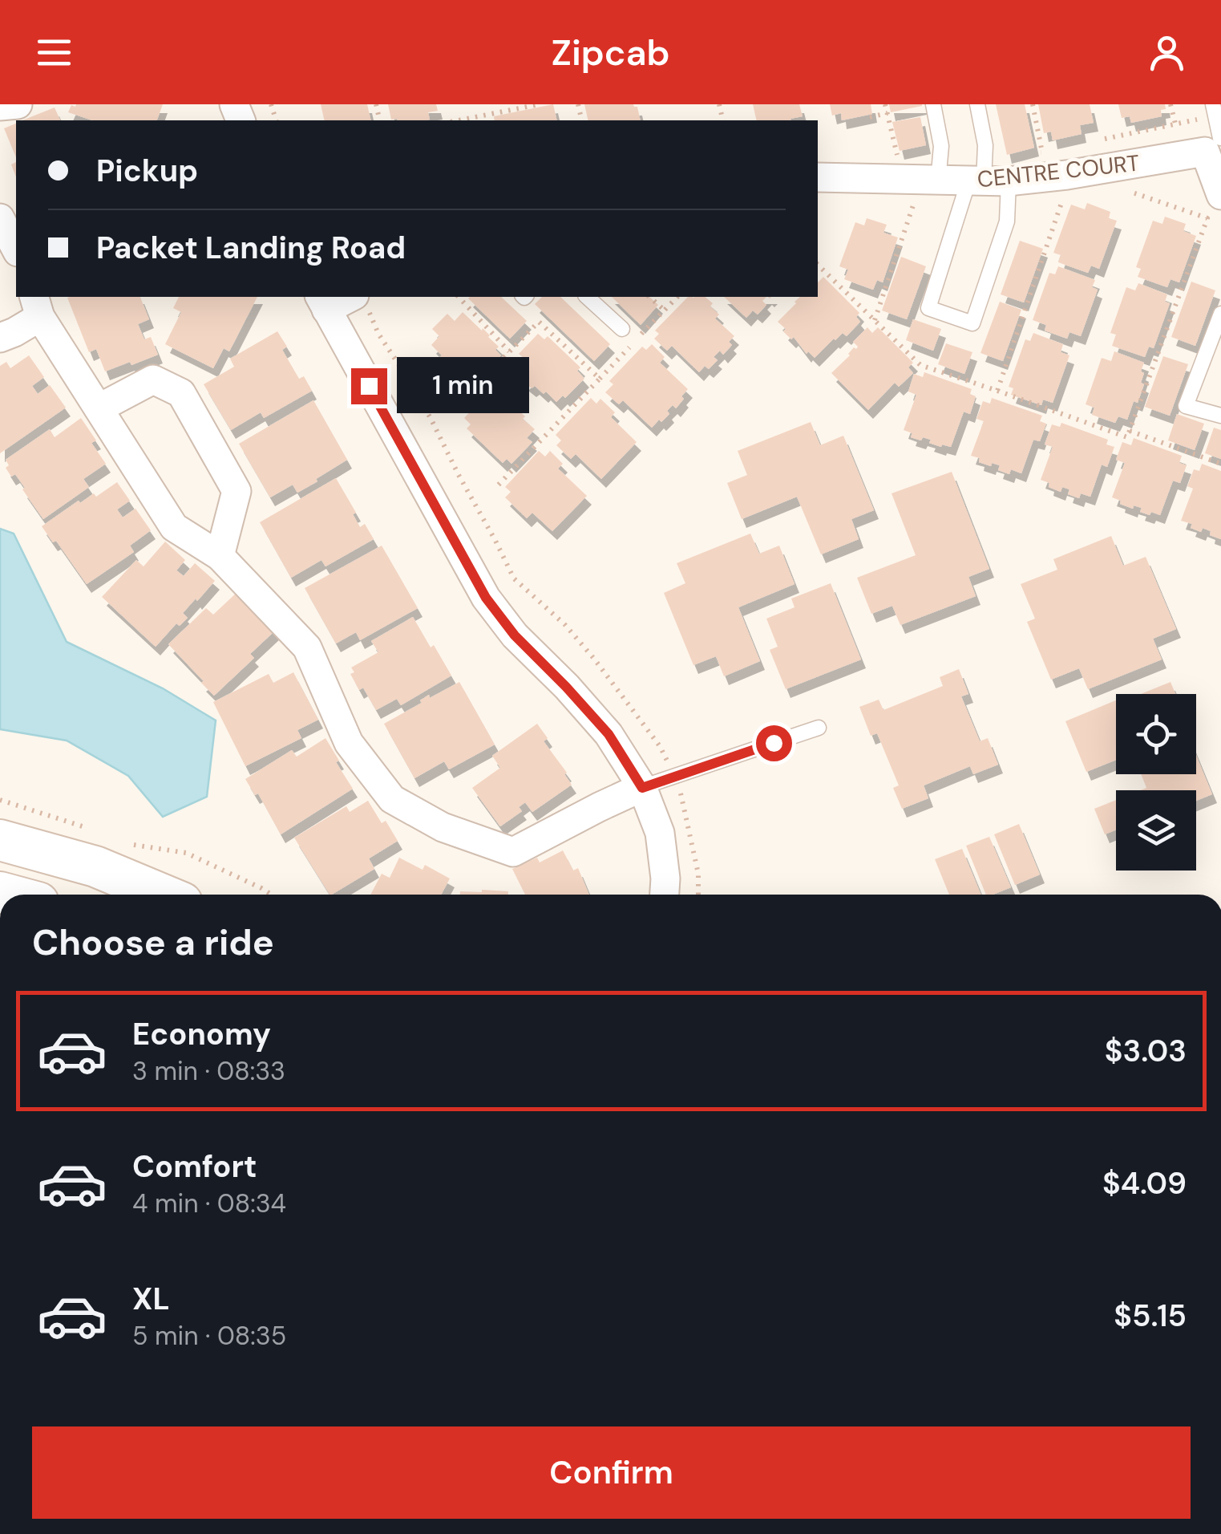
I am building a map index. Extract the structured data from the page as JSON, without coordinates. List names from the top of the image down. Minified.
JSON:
{"streets":{"street":["CENTRE COURT"]},"page":{"header":"Zipcab","banner":["Pickup","Packet Landing Road"],"bubble":"1 min","heading":"Choose a ride","list":[{"name":"Economy","note":"3 min · 08:33","value":"$3.03"},{"name":"Comfort","note":"4 min · 08:34","value":"$4.09"},{"name":"XL","note":"5 min · 08:35","value":"$5.15"}],"buttons":"Confirm"}}
